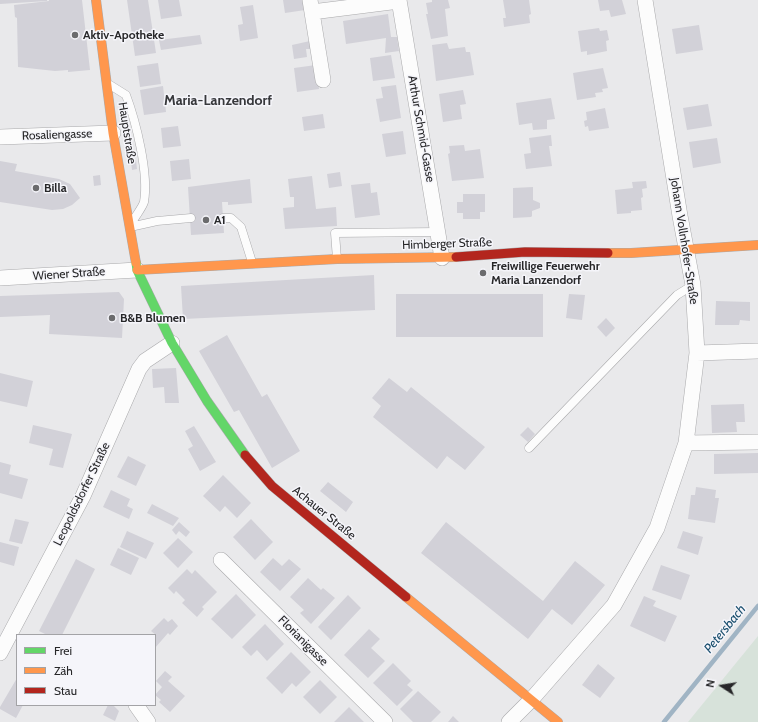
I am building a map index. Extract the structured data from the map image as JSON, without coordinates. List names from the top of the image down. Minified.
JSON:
{"streets":{"main road":["Hauptstraße","Himberger Straße","Achauer Straße"],"street":["Arthur Schmid-Gasse","Rosaliengasse","Johann Vollnhofer-Straße","Wiener Straße","Leopoldsdorfer Straße","Florianigasse"]},"crossings":[["Arthur Schmid-Gasse","Himberger Straße"],["Hauptstraße","Rosaliengasse"],["Hauptstraße","Himberger Straße"],["Hauptstraße","Wiener Straße"],["Hauptstraße","Achauer Straße"],["Johann Vollnhofer-Straße","Himberger Straße"],["Johann Vollnhofer-Straße","Achauer Straße"],["Himberger Straße","Wiener Straße"],["Himberger Straße","Achauer Straße"],["Wiener Straße","Achauer Straße"],["Leopoldsdorfer Straße","Achauer Straße"]],"districts":["Maria-Lanzendorf"],"water":["Petersbach"],"places":["Aktiv-Apotheke","Billa","A1","Freiwillige Feuerwehr Maria Lanzendorf","B&B Blumen"],"legend":["Frei","Zäh","Stau"],"north":"left"}
